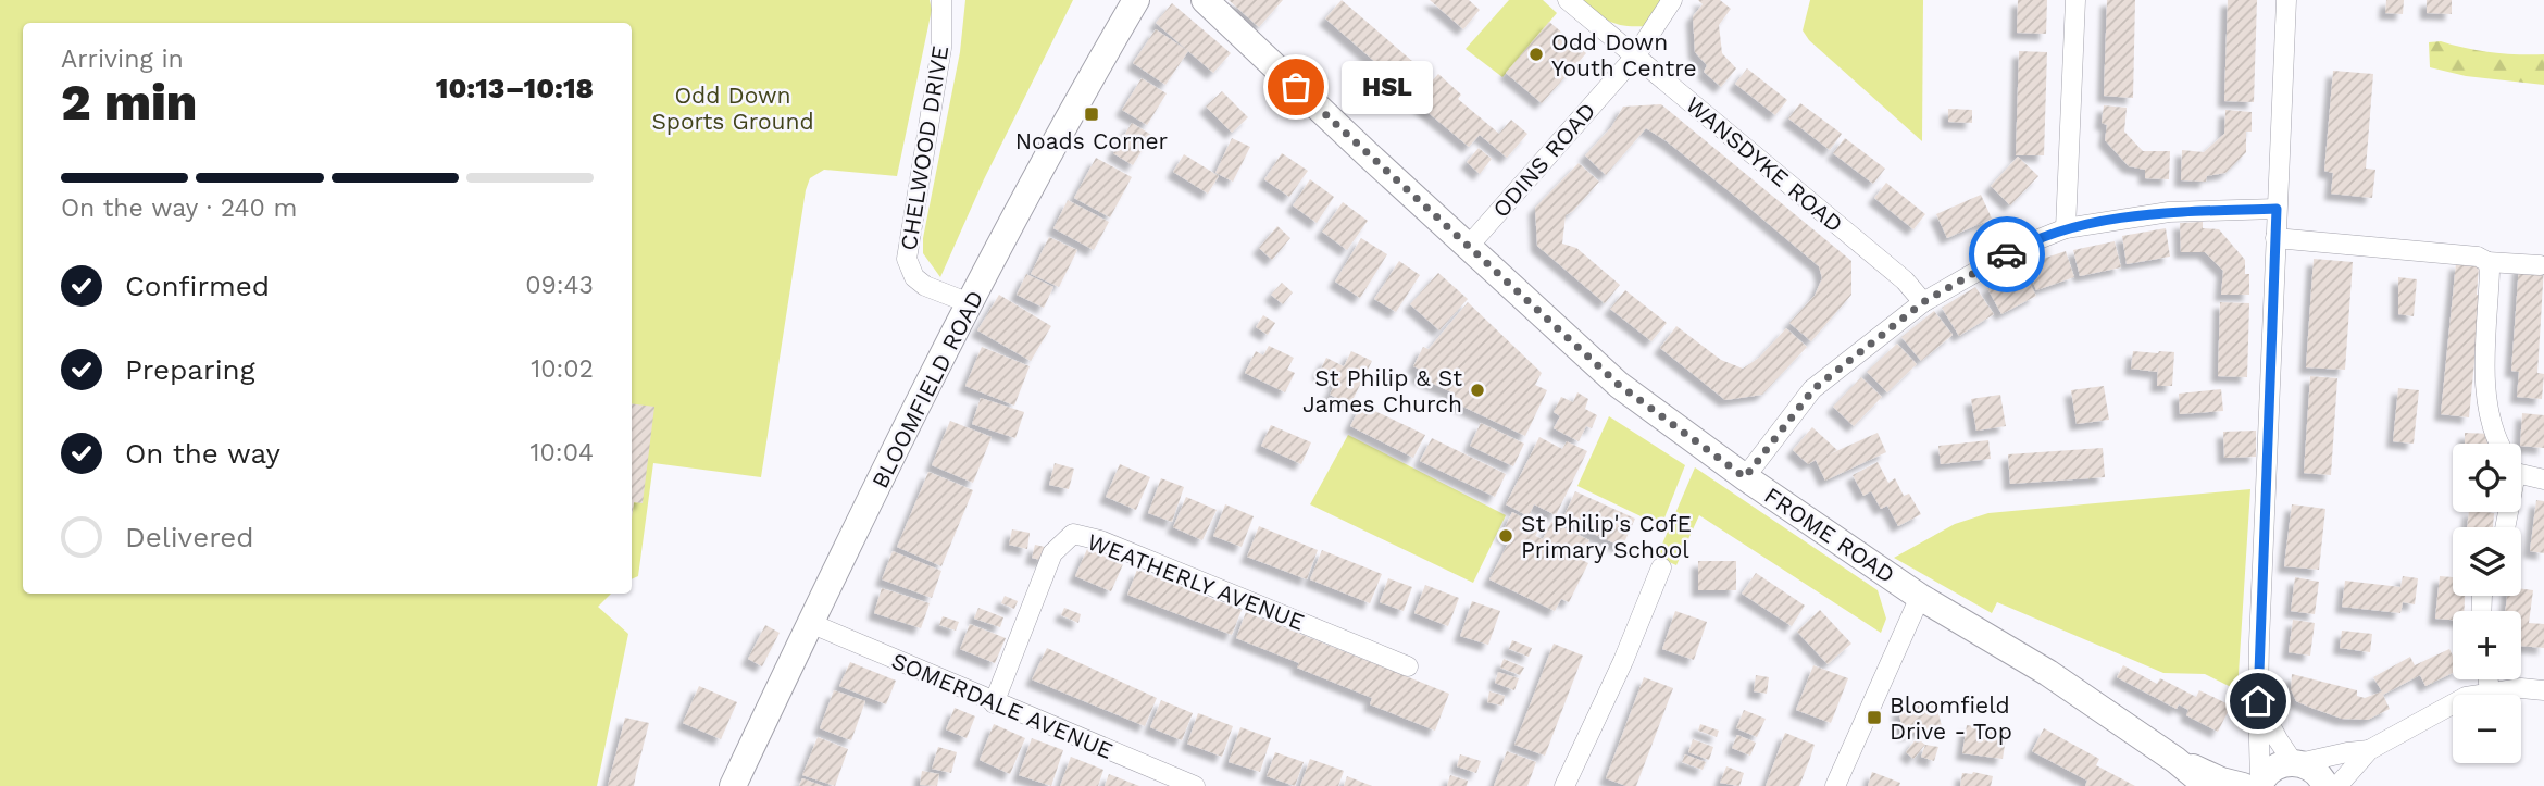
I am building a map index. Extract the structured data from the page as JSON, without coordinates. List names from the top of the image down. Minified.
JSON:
{"streets":{"street":["CHELWOOD DRIVE","ODINS ROAD","WANSDYKE ROAD","BLOOMFIELD ROAD","FROME ROAD","WEATHERLY AVENUE","SOMERDALE AVENUE"]},"crossings":[["CHELWOOD DRIVE","BLOOMFIELD ROAD"],["ODINS ROAD","WANSDYKE ROAD"],["ODINS ROAD","FROME ROAD"],["BLOOMFIELD ROAD","SOMERDALE AVENUE"],["WEATHERLY AVENUE","SOMERDALE AVENUE"]],"parks":["Odd Down Sports Ground"],"places":{"other":["Odd Down Youth Centre","HSL","St Philip & St James Church","St Philip's CofE Primary School"],"transit":["Noads Corner","Bloomfield Drive - Top"]},"page":{"heading":["2 min","Arriving in","10:13–10:18"],"bubble":"HSL","bar":"On the way · 240 m","list":[["Confirmed","09:43"],["Preparing","10:02"],["On the way","10:04"],"Delivered"],"map_buttons":["+","−"]}}
